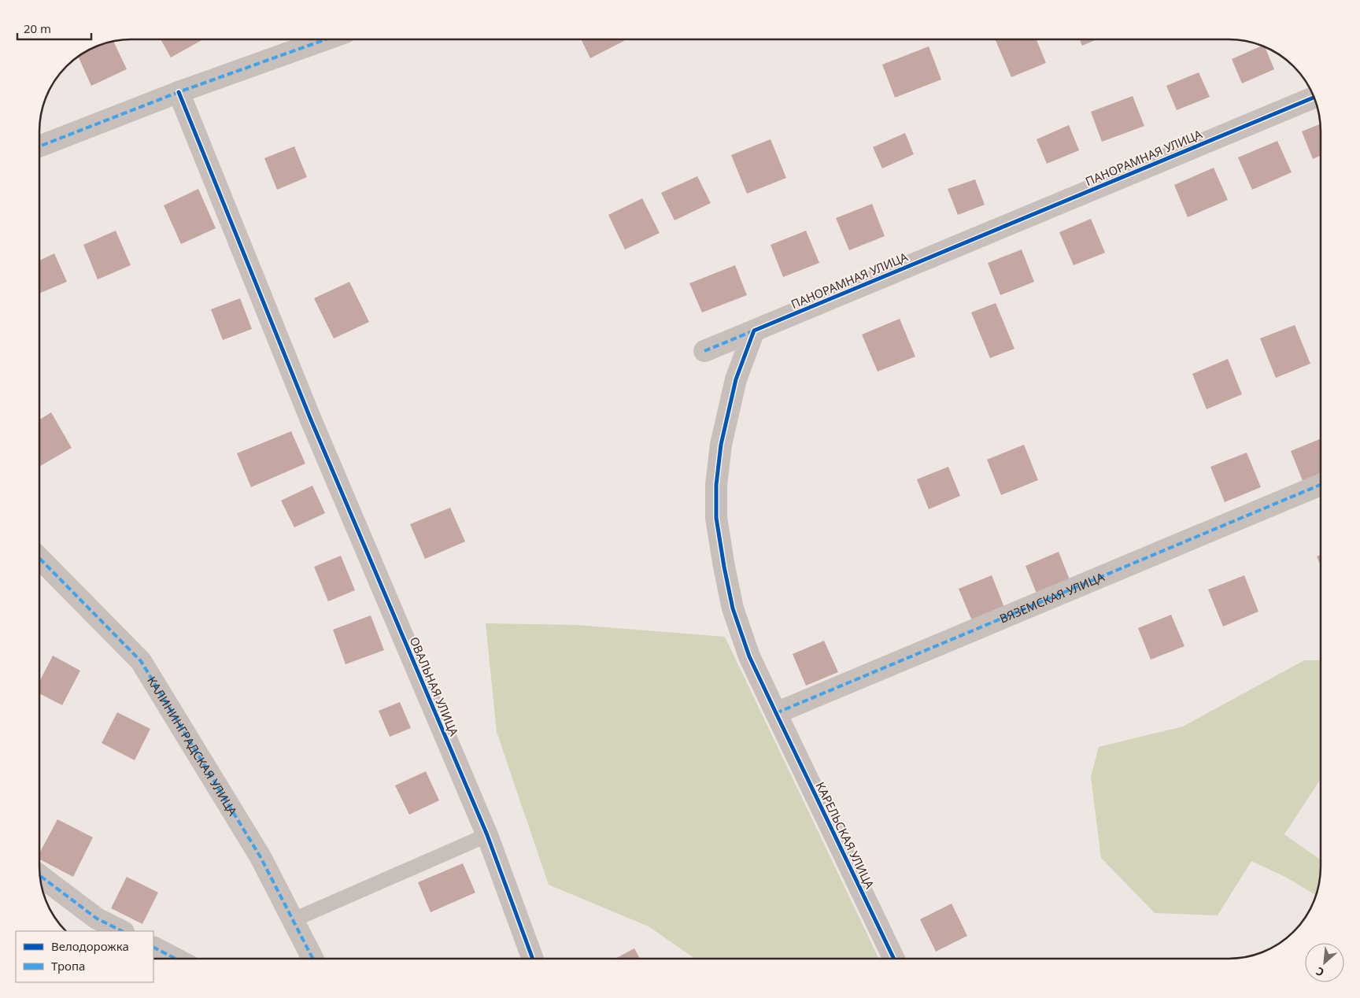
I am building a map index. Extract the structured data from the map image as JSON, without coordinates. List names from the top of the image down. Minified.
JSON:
{"streets":{"street":["ПАНОРАМНАЯ УЛИЦА","ВЯЗЕМСКАЯ УЛИЦА","ОВАЛЬНАЯ УЛИЦА","КАЛИНИНГРАДСКАЯ УЛИЦА","КАРЕЛЬСКАЯ УЛИЦА"]},"crossings":[["ВЯЗЕМСКАЯ УЛИЦА","КАРЕЛЬСКАЯ УЛИЦА"]],"legend":["Велодорожка","Тропа"],"scale_bar":"20 m","north":"bottom left"}
